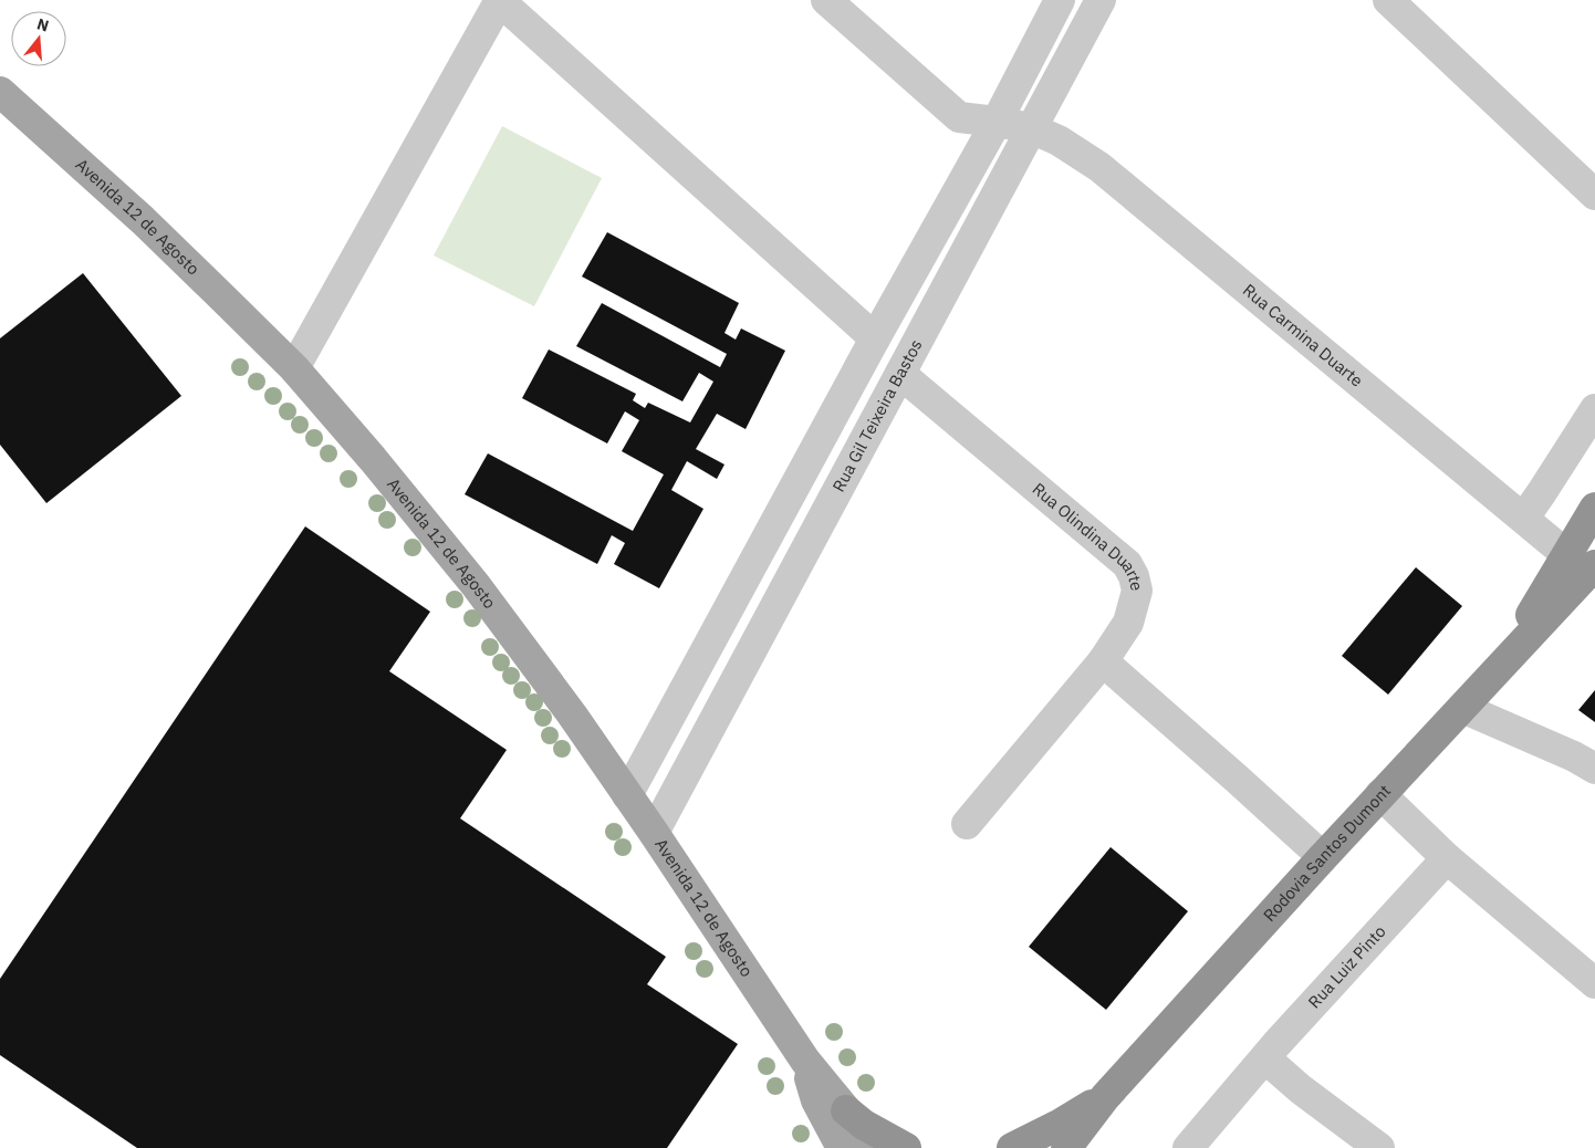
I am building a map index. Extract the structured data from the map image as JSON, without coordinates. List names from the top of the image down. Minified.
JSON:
{"streets":{"highway":["Rodovia Santos Dumont"],"main road":["Avenida 12 de Agosto"],"street":["Rua Carmina Duarte","Rua Gil Teixeira Bastos","Rua Olindina Duarte","Rua Luiz Pinto"]},"crossings":[["Avenida 12 de Agosto","Rua Gil Teixeira Bastos"],["Rua Carmina Duarte","Rua Gil Teixeira Bastos"],["Rua Carmina Duarte","Rodovia Santos Dumont"],["Rua Gil Teixeira Bastos","Rua Olindina Duarte"]],"north":"top"}
